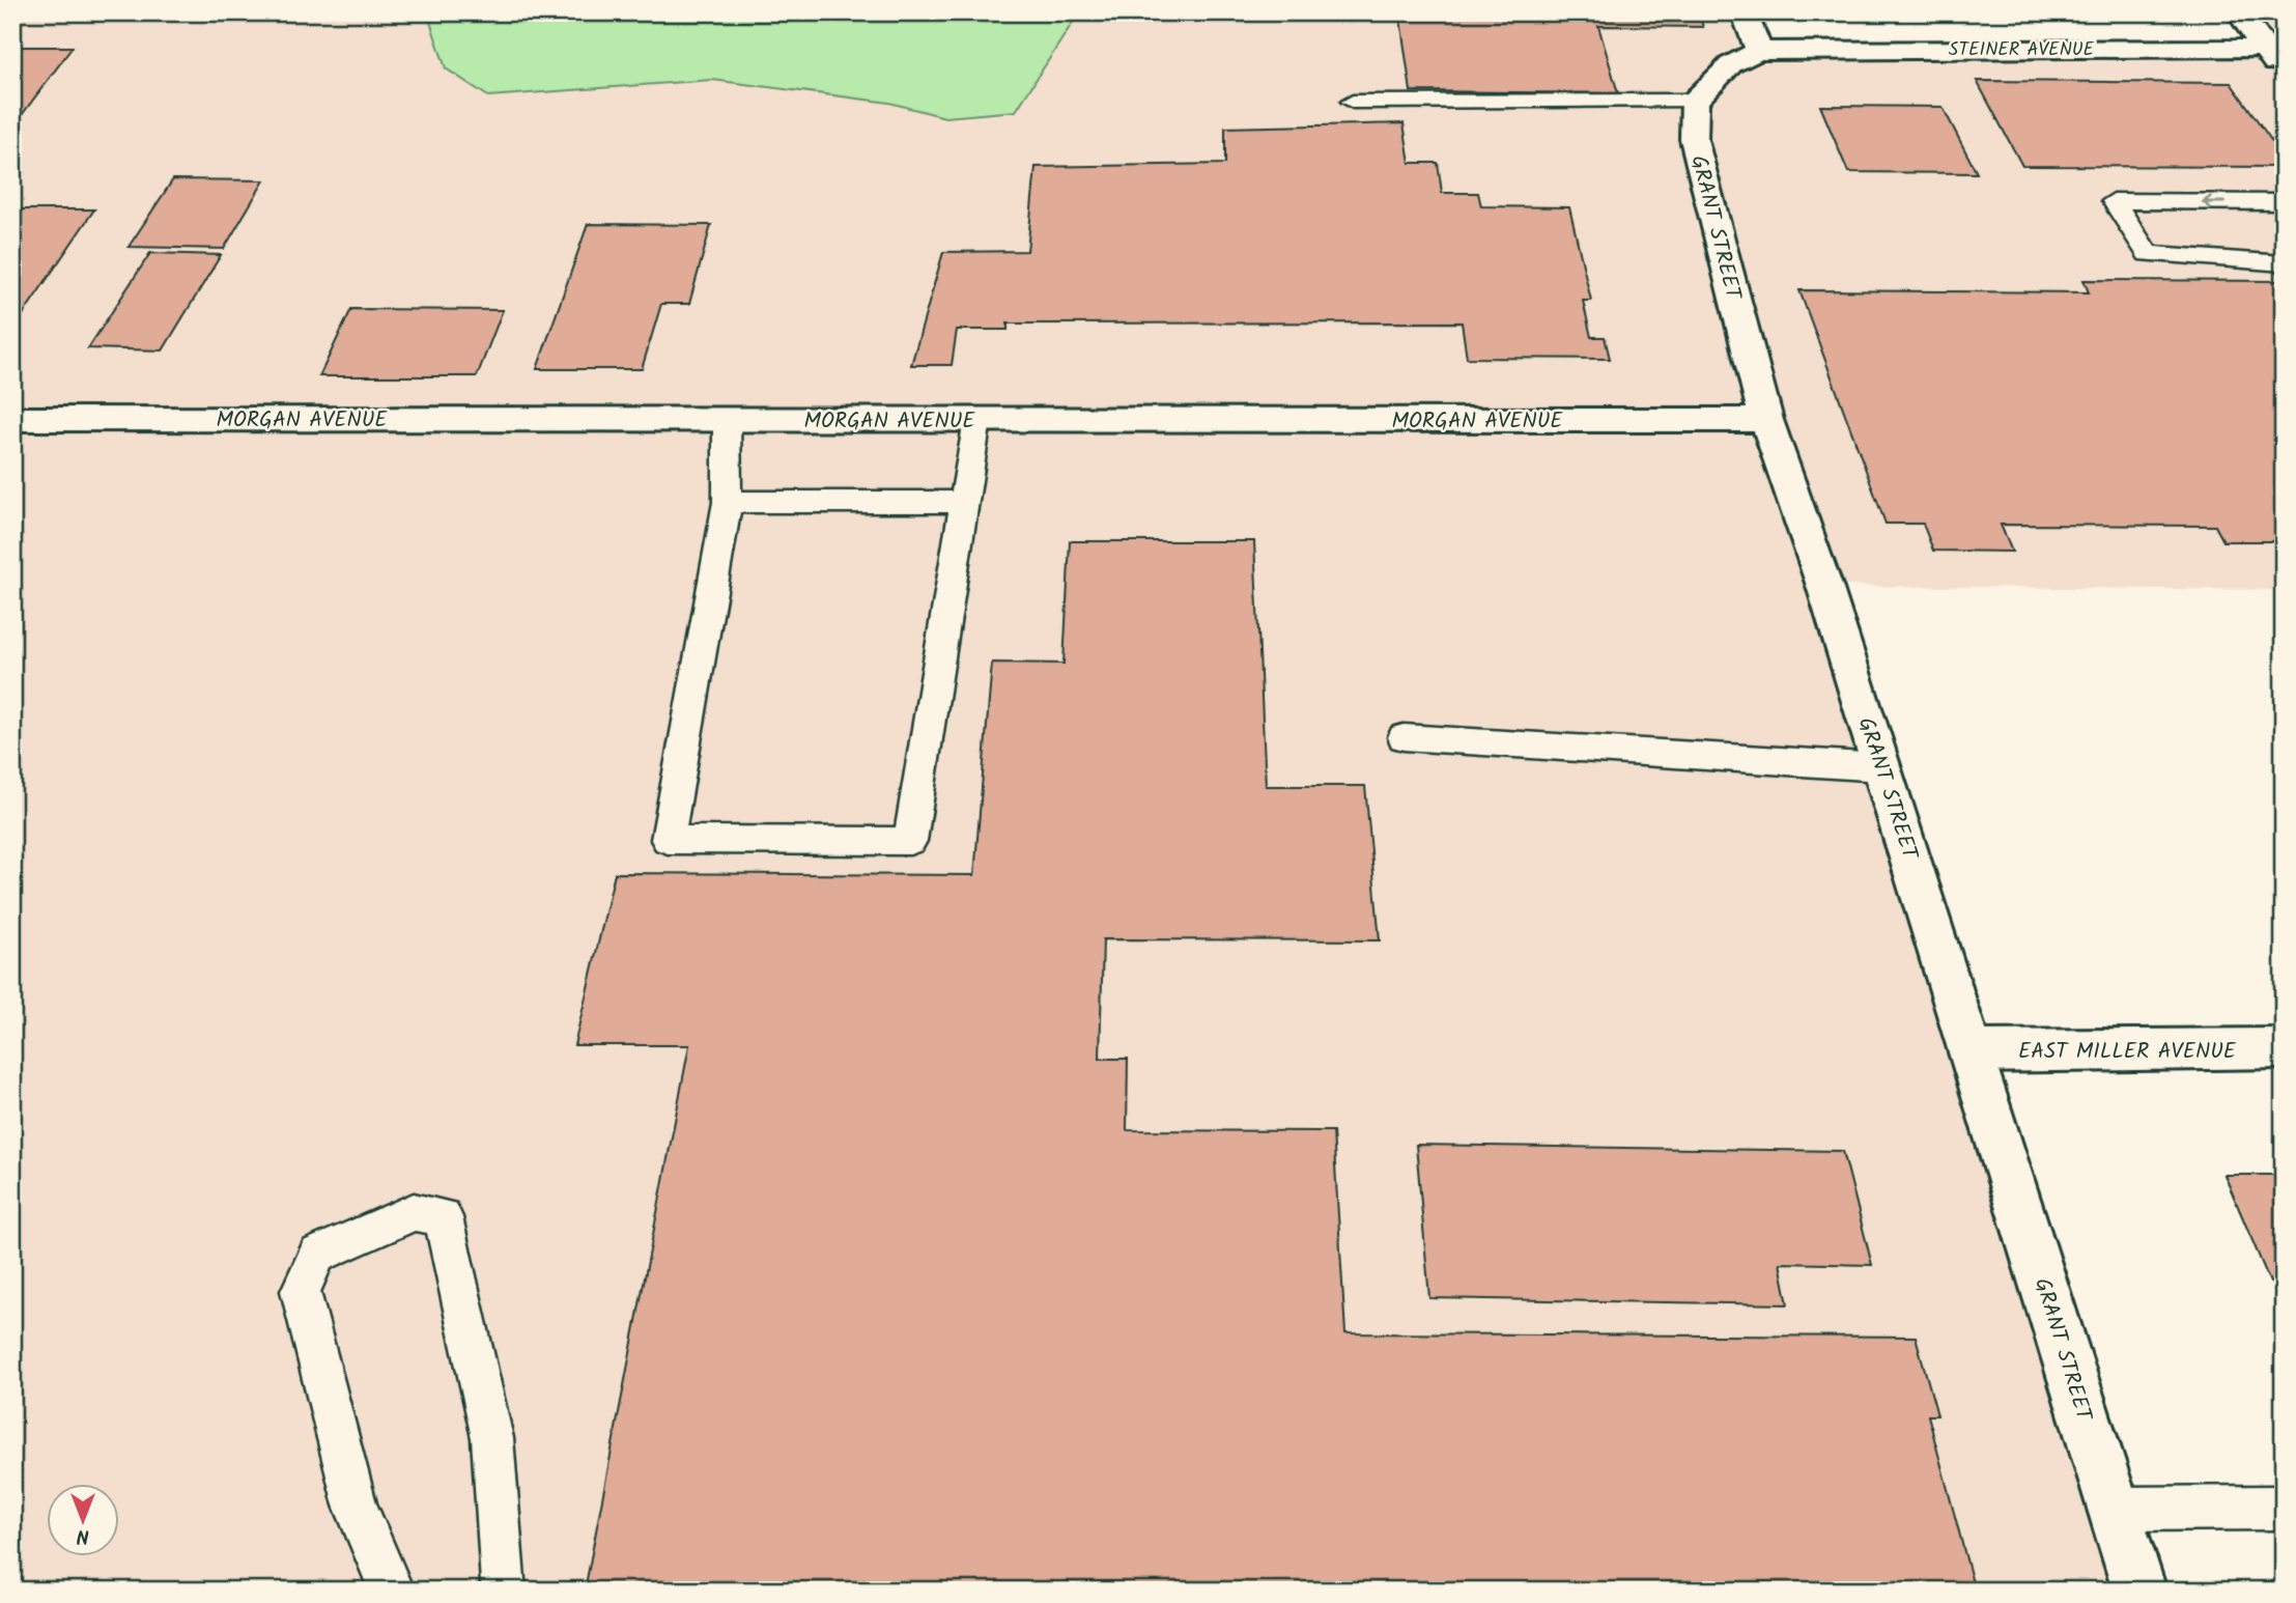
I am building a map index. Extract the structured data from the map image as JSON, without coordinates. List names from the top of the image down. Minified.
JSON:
{"streets":{"street":["STEINER AVENUE","GRANT STREET","MORGAN AVENUE","EAST MILLER AVENUE"]},"crossings":[["GRANT STREET","MORGAN AVENUE"],["GRANT STREET","EAST MILLER AVENUE"]],"north":"bottom"}
